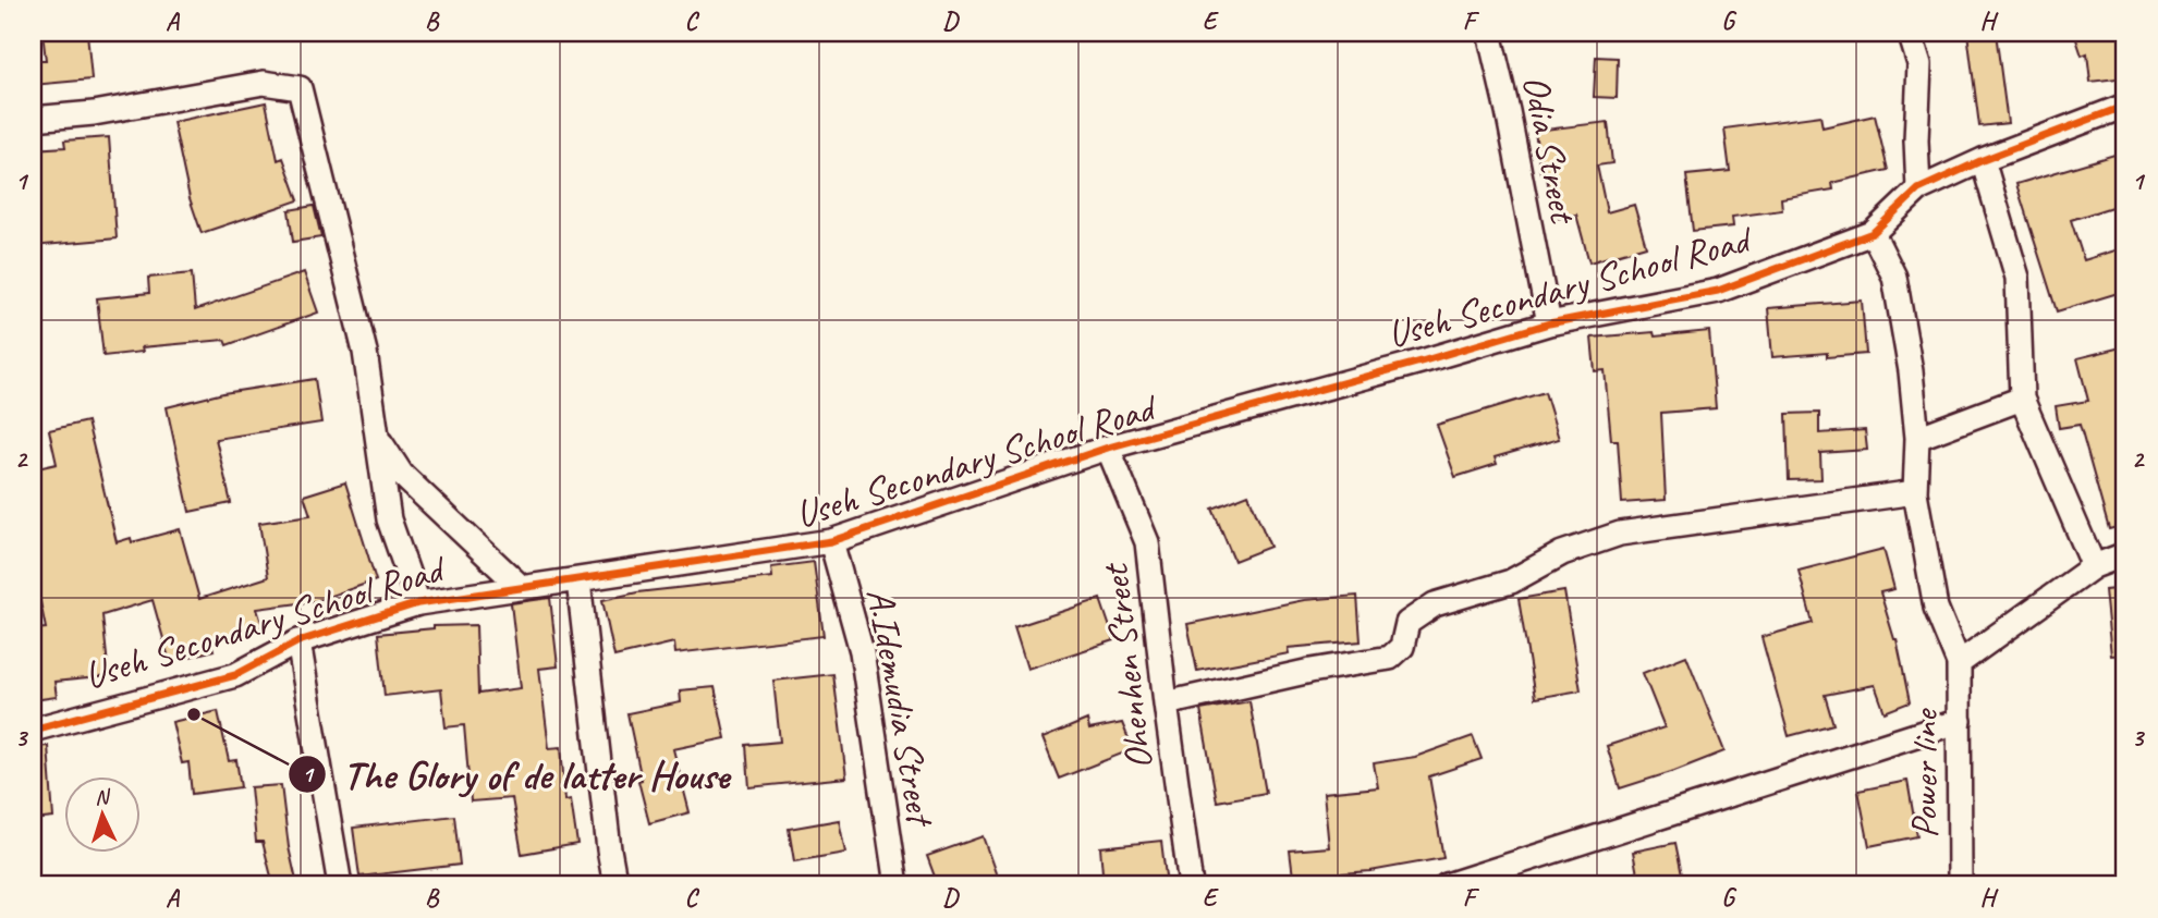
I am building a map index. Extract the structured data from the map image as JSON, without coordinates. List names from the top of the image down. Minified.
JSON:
{"streets":{"street":["Odia Street","Useh Secondary School Road","Ohenhen Street","A.Idemudia Street","Power line"]},"crossings":[["Odia Street","Useh Secondary School Road"],["Useh Secondary School Road","Ohenhen Street"],["Useh Secondary School Road","A.Idemudia Street"]],"places":["The Glory of de latter House"],"north":"top","grid":{"columns":["A","B","C","D","E","F","G","H"],"rows":["1","2","3"]}}
